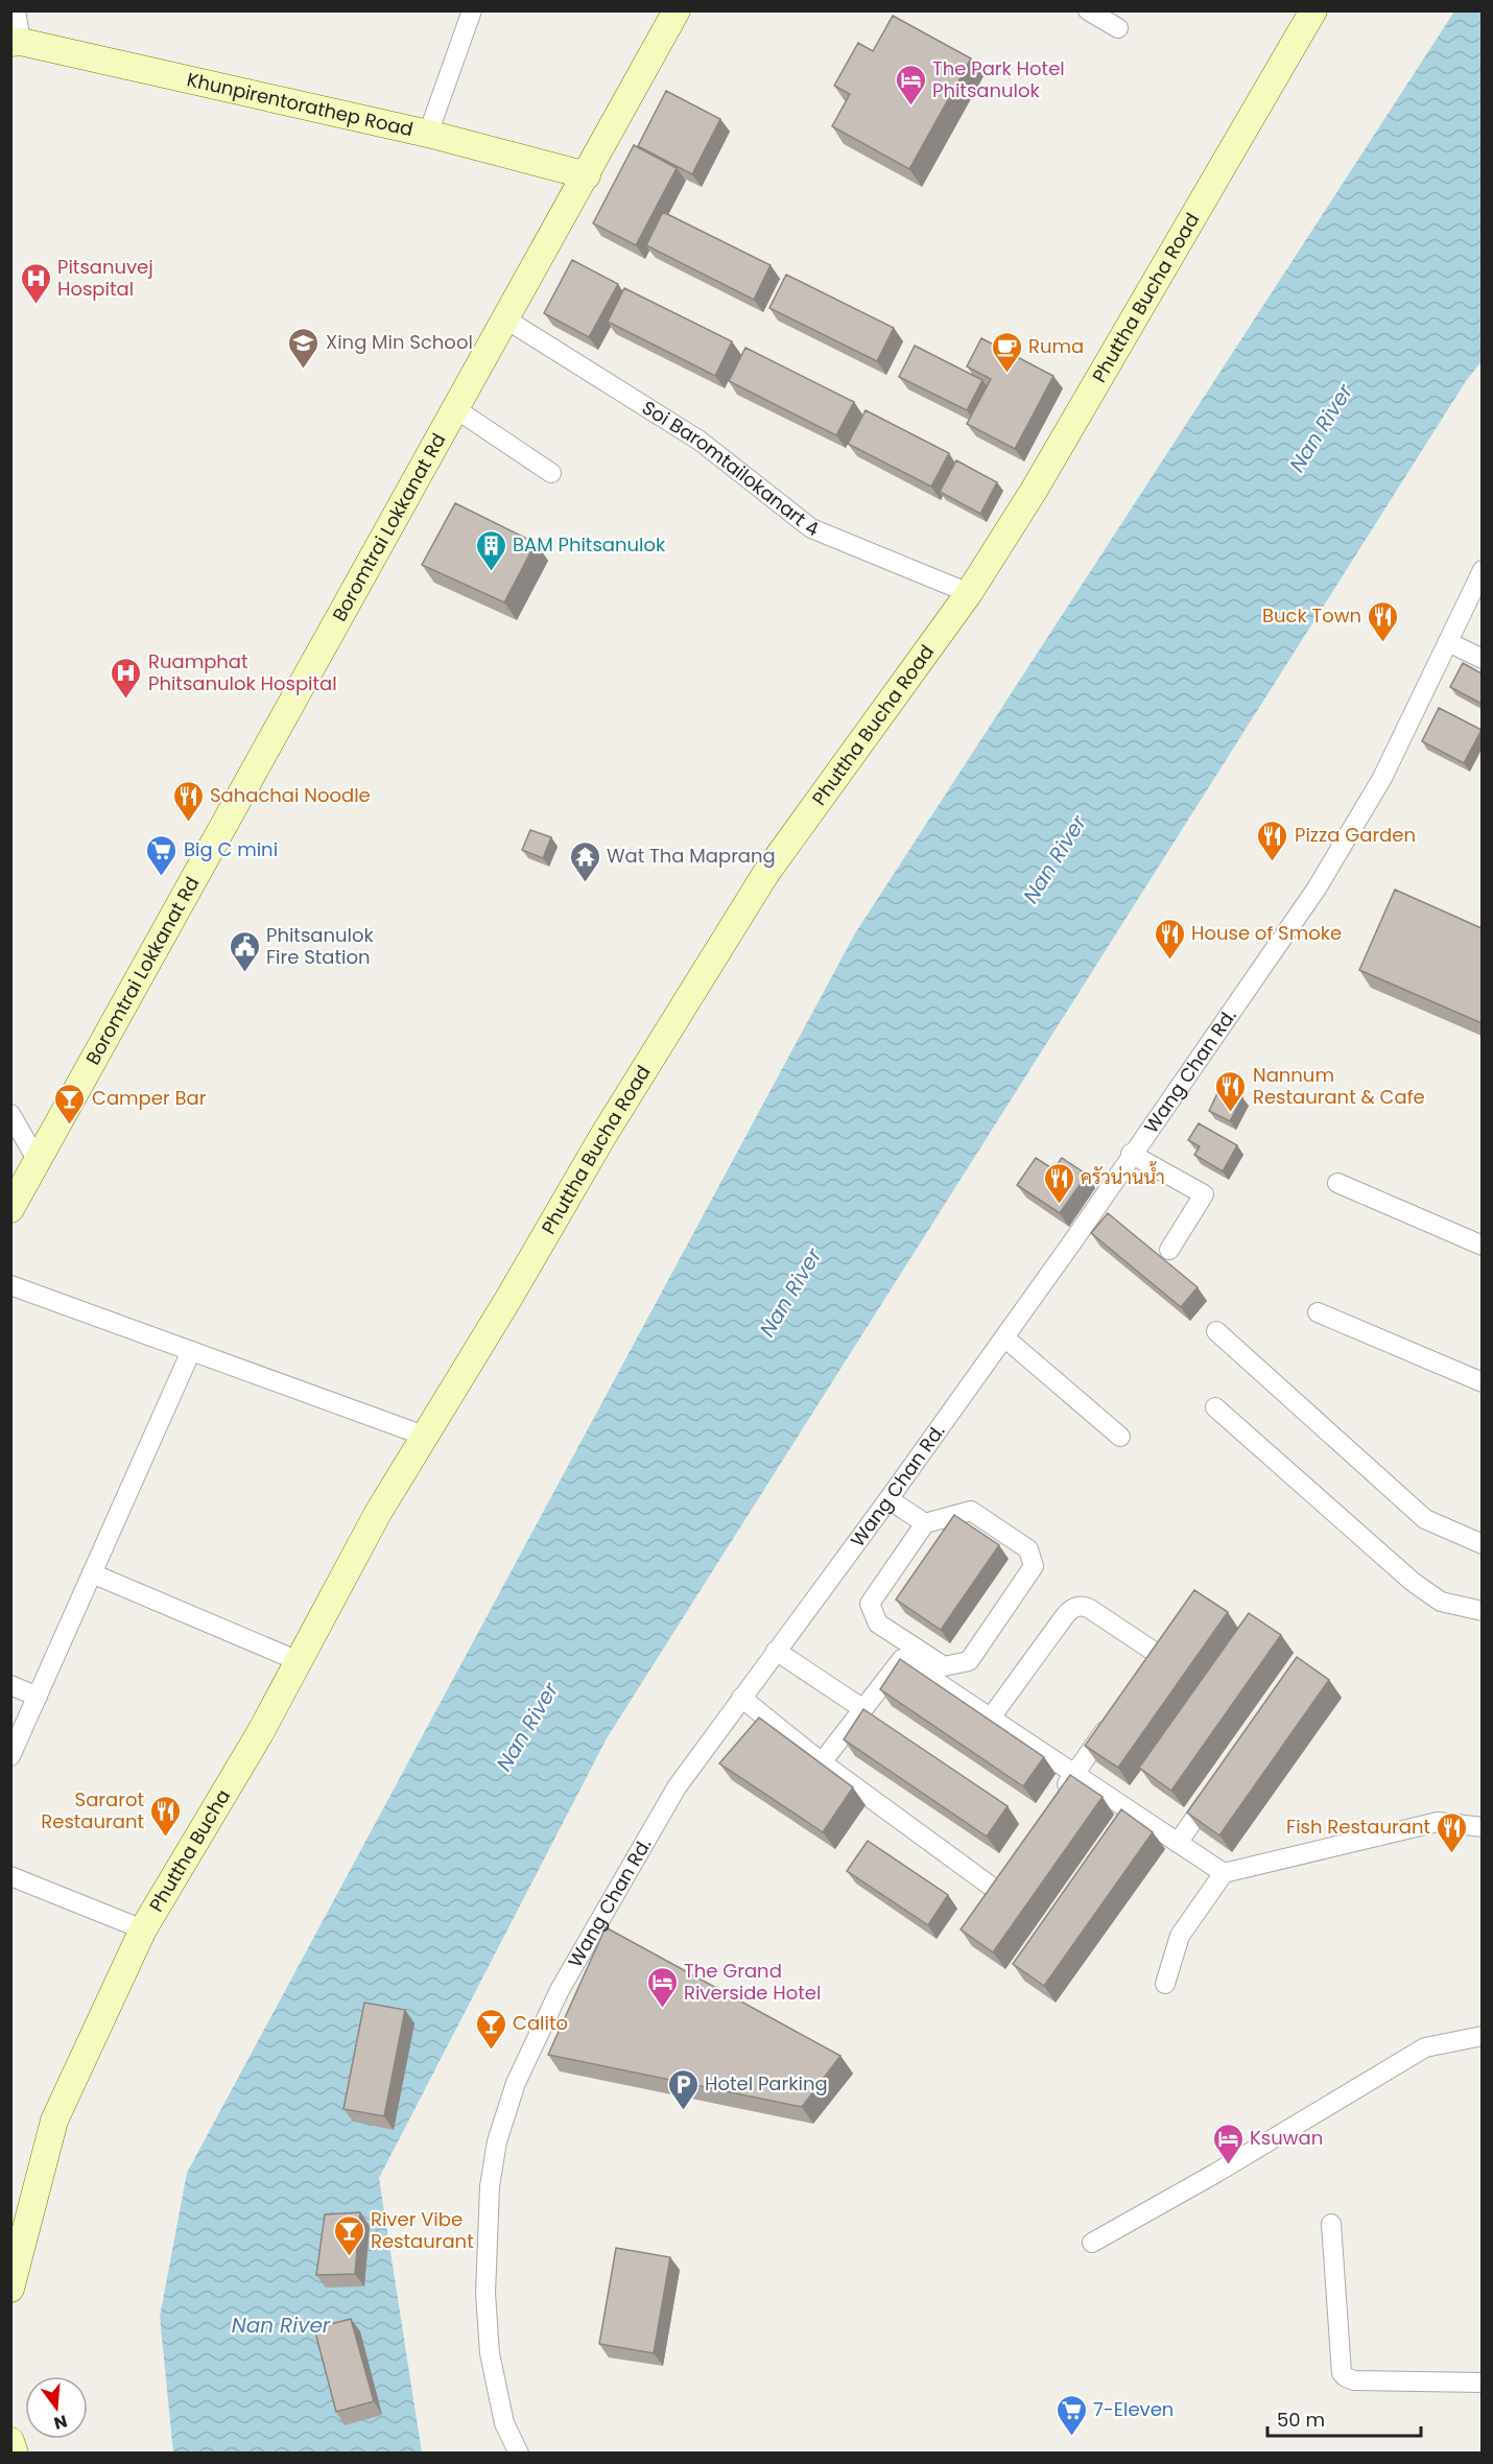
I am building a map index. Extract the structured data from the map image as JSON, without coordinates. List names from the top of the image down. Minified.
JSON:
{"streets":{"street":["Khunpirentorathep Road","Phuttha Bucha Road","Soi Baromtailokanart 4","Boromtrai Lokkanat Rd","Wang Chan Rd.","Phuttha Bucha"]},"crossings":[["Khunpirentorathep Road","Boromtrai Lokkanat Rd"],["Phuttha Bucha Road","Soi Baromtailokanart 4"],["Phuttha Bucha Road","Phuttha Bucha"],["Soi Baromtailokanart 4","Boromtrai Lokkanat Rd"]],"water":["Nan River"],"places":{"hotel":["The Park Hotel Phitsanulok","The Grand Riverside Hotel","Ksuwan"],"hospital":["Pitsanuvej Hospital","Ruamphat Phitsanulok Hospital"],"school or university":["Xing Min School"],"cafe":["Ruma"],"building":["BAM Phitsanulok"],"restaurant":["Buck Town","Sahachai Noodle","Pizza Garden","House of Smoke","Nannum Restaurant & Cafe","ครัวน่านน้ำ","Sararot Restaurant","Fish Restaurant"],"supermarket":["Big C mini","7-Eleven"],"temple":["Wat Tha Maprang"],"public building":["Phitsanulok Fire Station"],"bar":["Camper Bar","Calito","River Vibe Restaurant"],"parking":["Hotel Parking"]},"scale_bar":"50 m","north":"bottom"}
